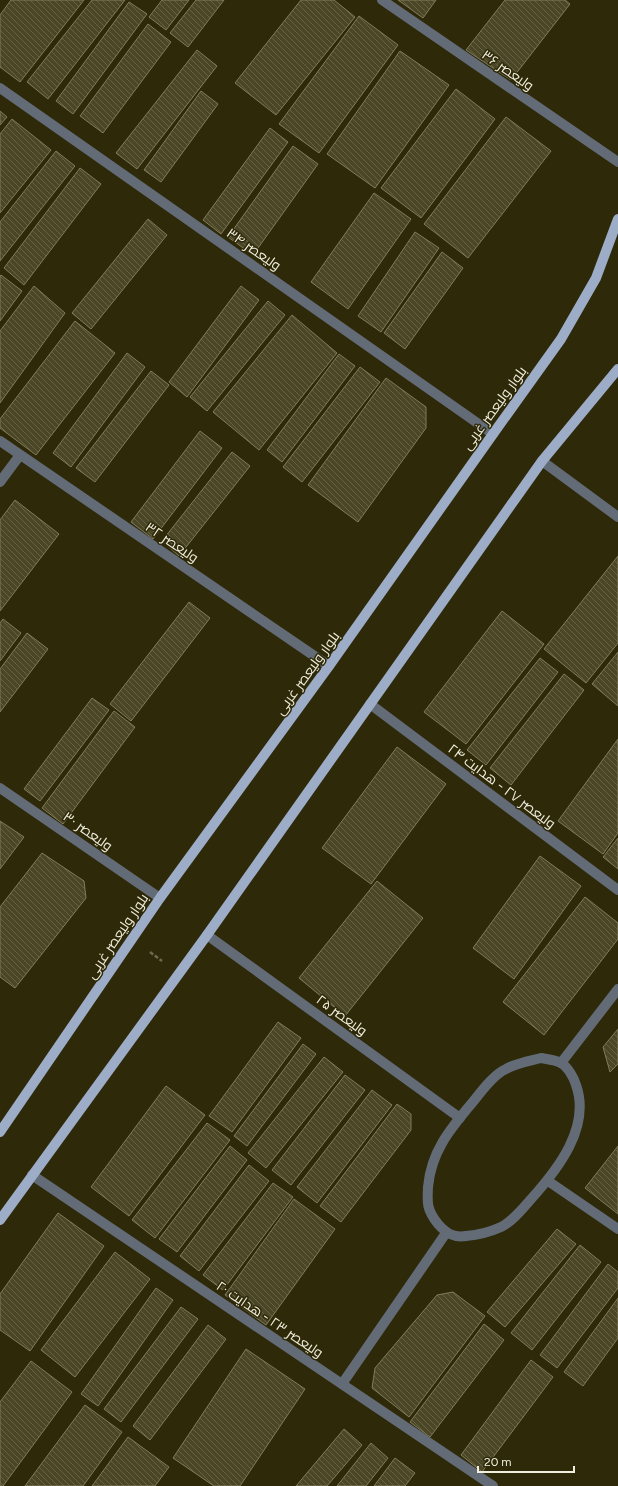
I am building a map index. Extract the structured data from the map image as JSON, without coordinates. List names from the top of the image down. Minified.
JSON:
{"streets":{"main road":["بلوار ولیعصر غربی"],"street":["ولیعصر ۳۶","ولیعصر ۳۴","ولیعصر ۳۲","ولیعصر ۲۷ - هدایت ۲۴","ولیعصر ۳۰","ولیعصر ۲۵","ولیعصر ۲۳ - هدایت ۲۰"]},"crossings":[["ولیعصر ۳۴","بلوار ولیعصر غربی"],["بلوار ولیعصر غربی","ولیعصر ۳۲"],["بلوار ولیعصر غربی","ولیعصر ۳۰"]],"scale_bar":"20 m"}
